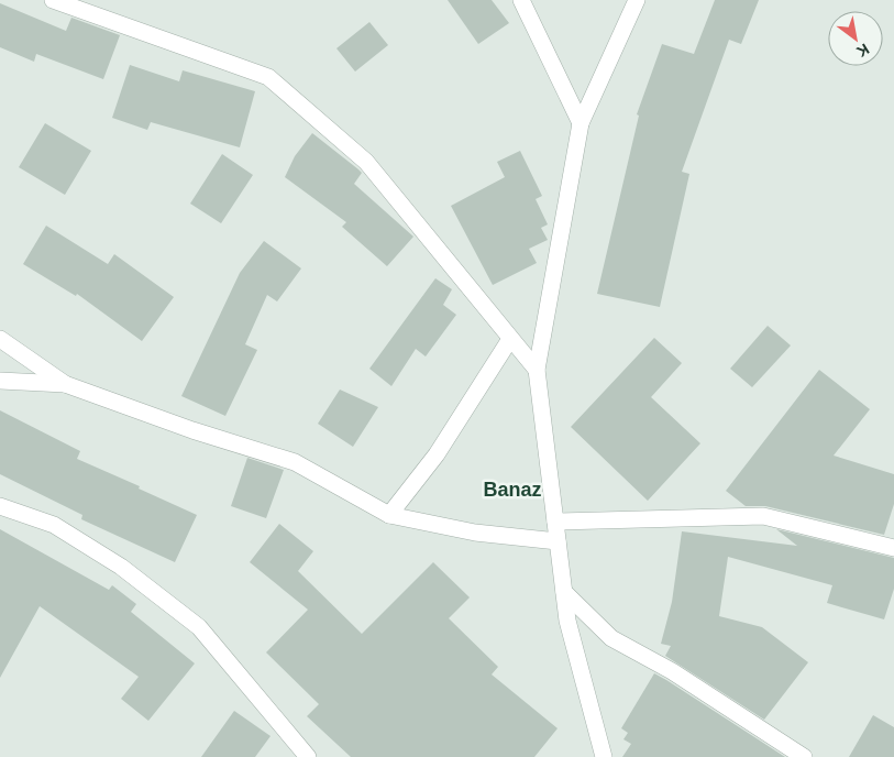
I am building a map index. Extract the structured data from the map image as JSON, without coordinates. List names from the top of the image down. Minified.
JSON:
{"districts":["Banaz"],"north":"bottom right"}
